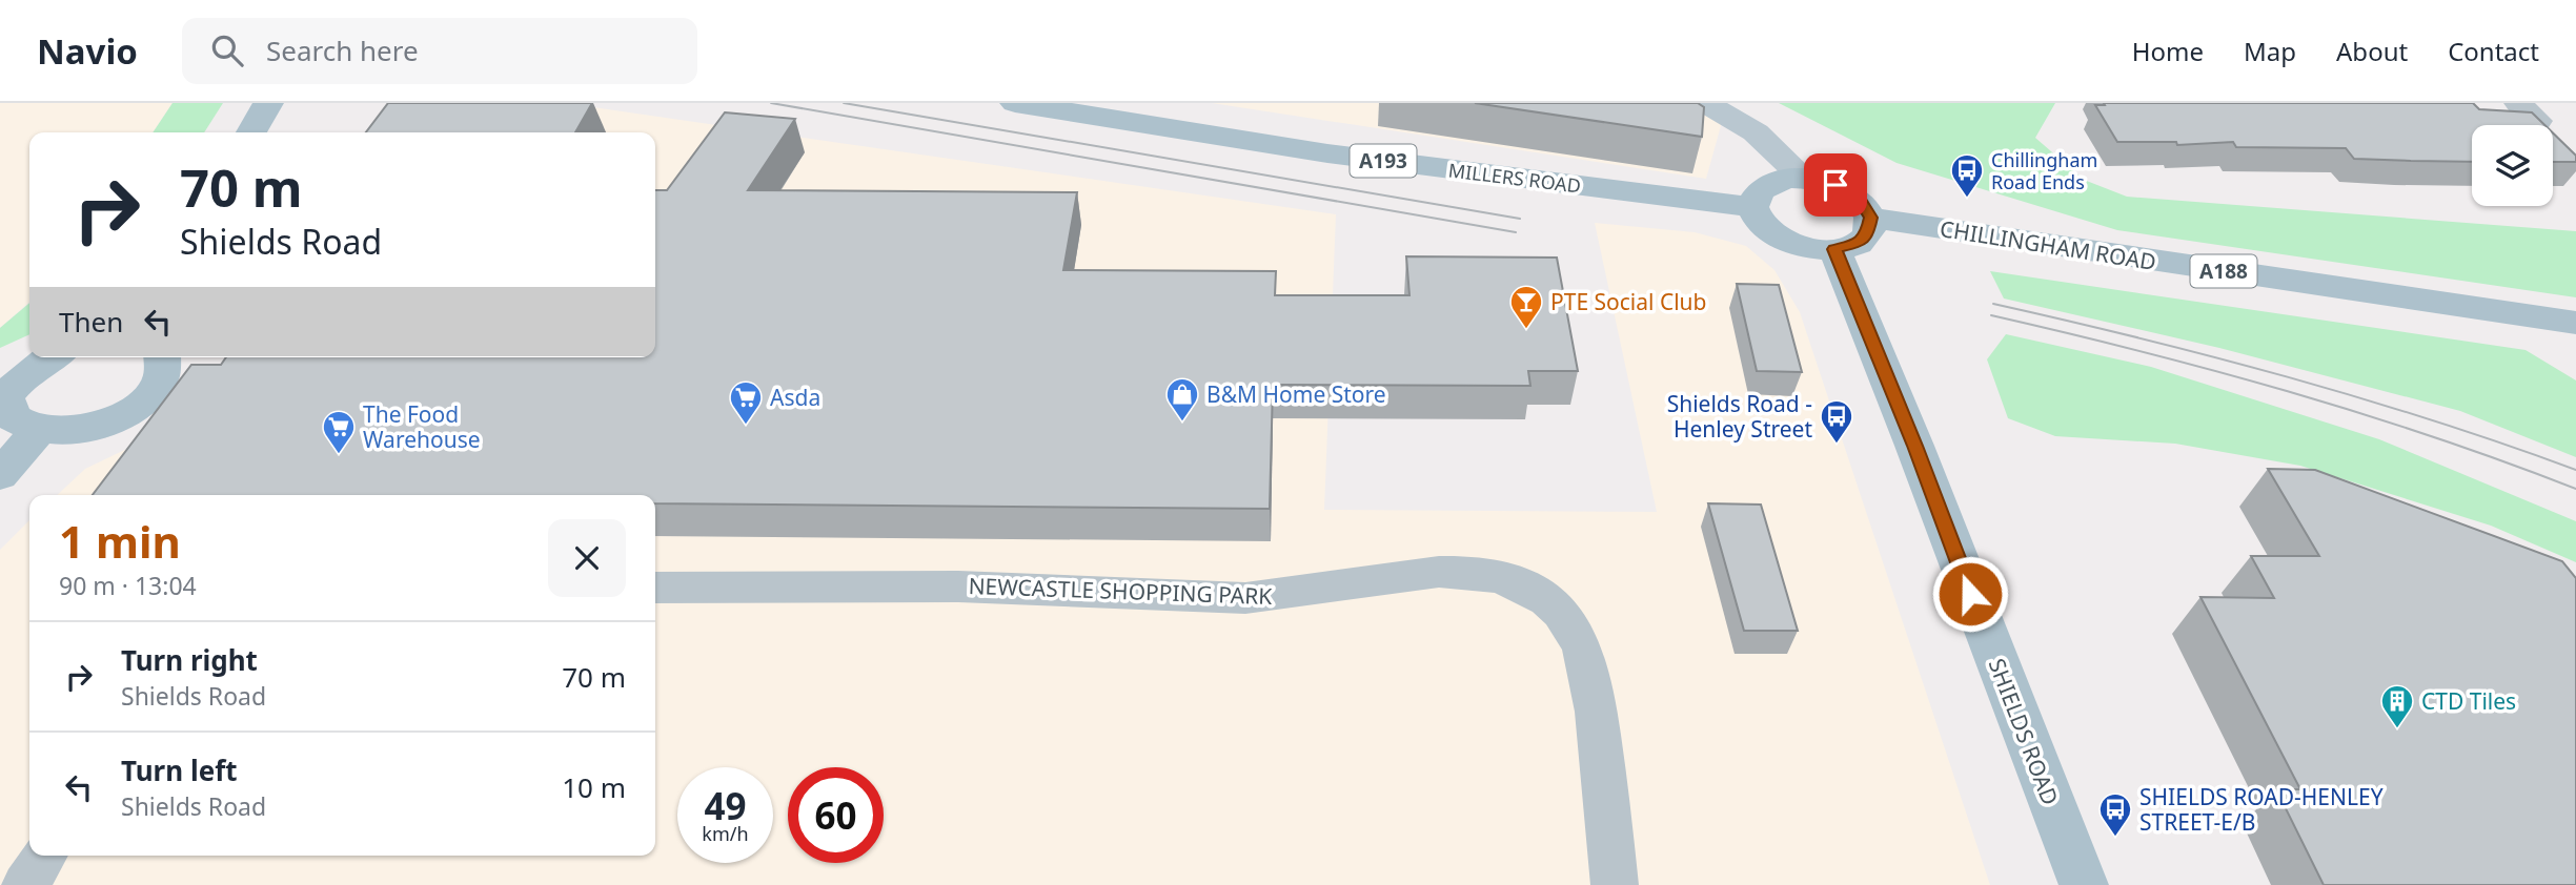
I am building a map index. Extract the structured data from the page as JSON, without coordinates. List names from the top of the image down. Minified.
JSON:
{"streets":{"main road":["A193","MILLERS ROAD","CHILLINGHAM ROAD","A188","SHIELDS ROAD"],"street":["NEWCASTLE SHOPPING PARK"]},"crossings":[["MILLERS ROAD","CHILLINGHAM ROAD"],["MILLERS ROAD","SHIELDS ROAD"],["CHILLINGHAM ROAD","SHIELDS ROAD"]],"places":{"bus stop":["Chillingham Road Ends","Shields Road - Henley Street","SHIELDS ROAD-HENLEY STREET-E/B"],"bar":["PTE Social Club"],"shop":["B&M Home Store"],"supermarket":["Asda","The Food Warehouse"],"building":["CTD Tiles"]},"page":{"header":"Navio","search":"Search here","nav":["Home","Map","About","Contact"],"turn":["70 m","Shields Road"],"then":"Then","heading":["1 min","90 m · 13:04"],"list":[{"name":"Turn right","note":"Shields Road","value":"70 m"},{"name":"Turn left","note":"Shields Road","value":"10 m"}],"speed":"49 km/h","limit":"60"}}
